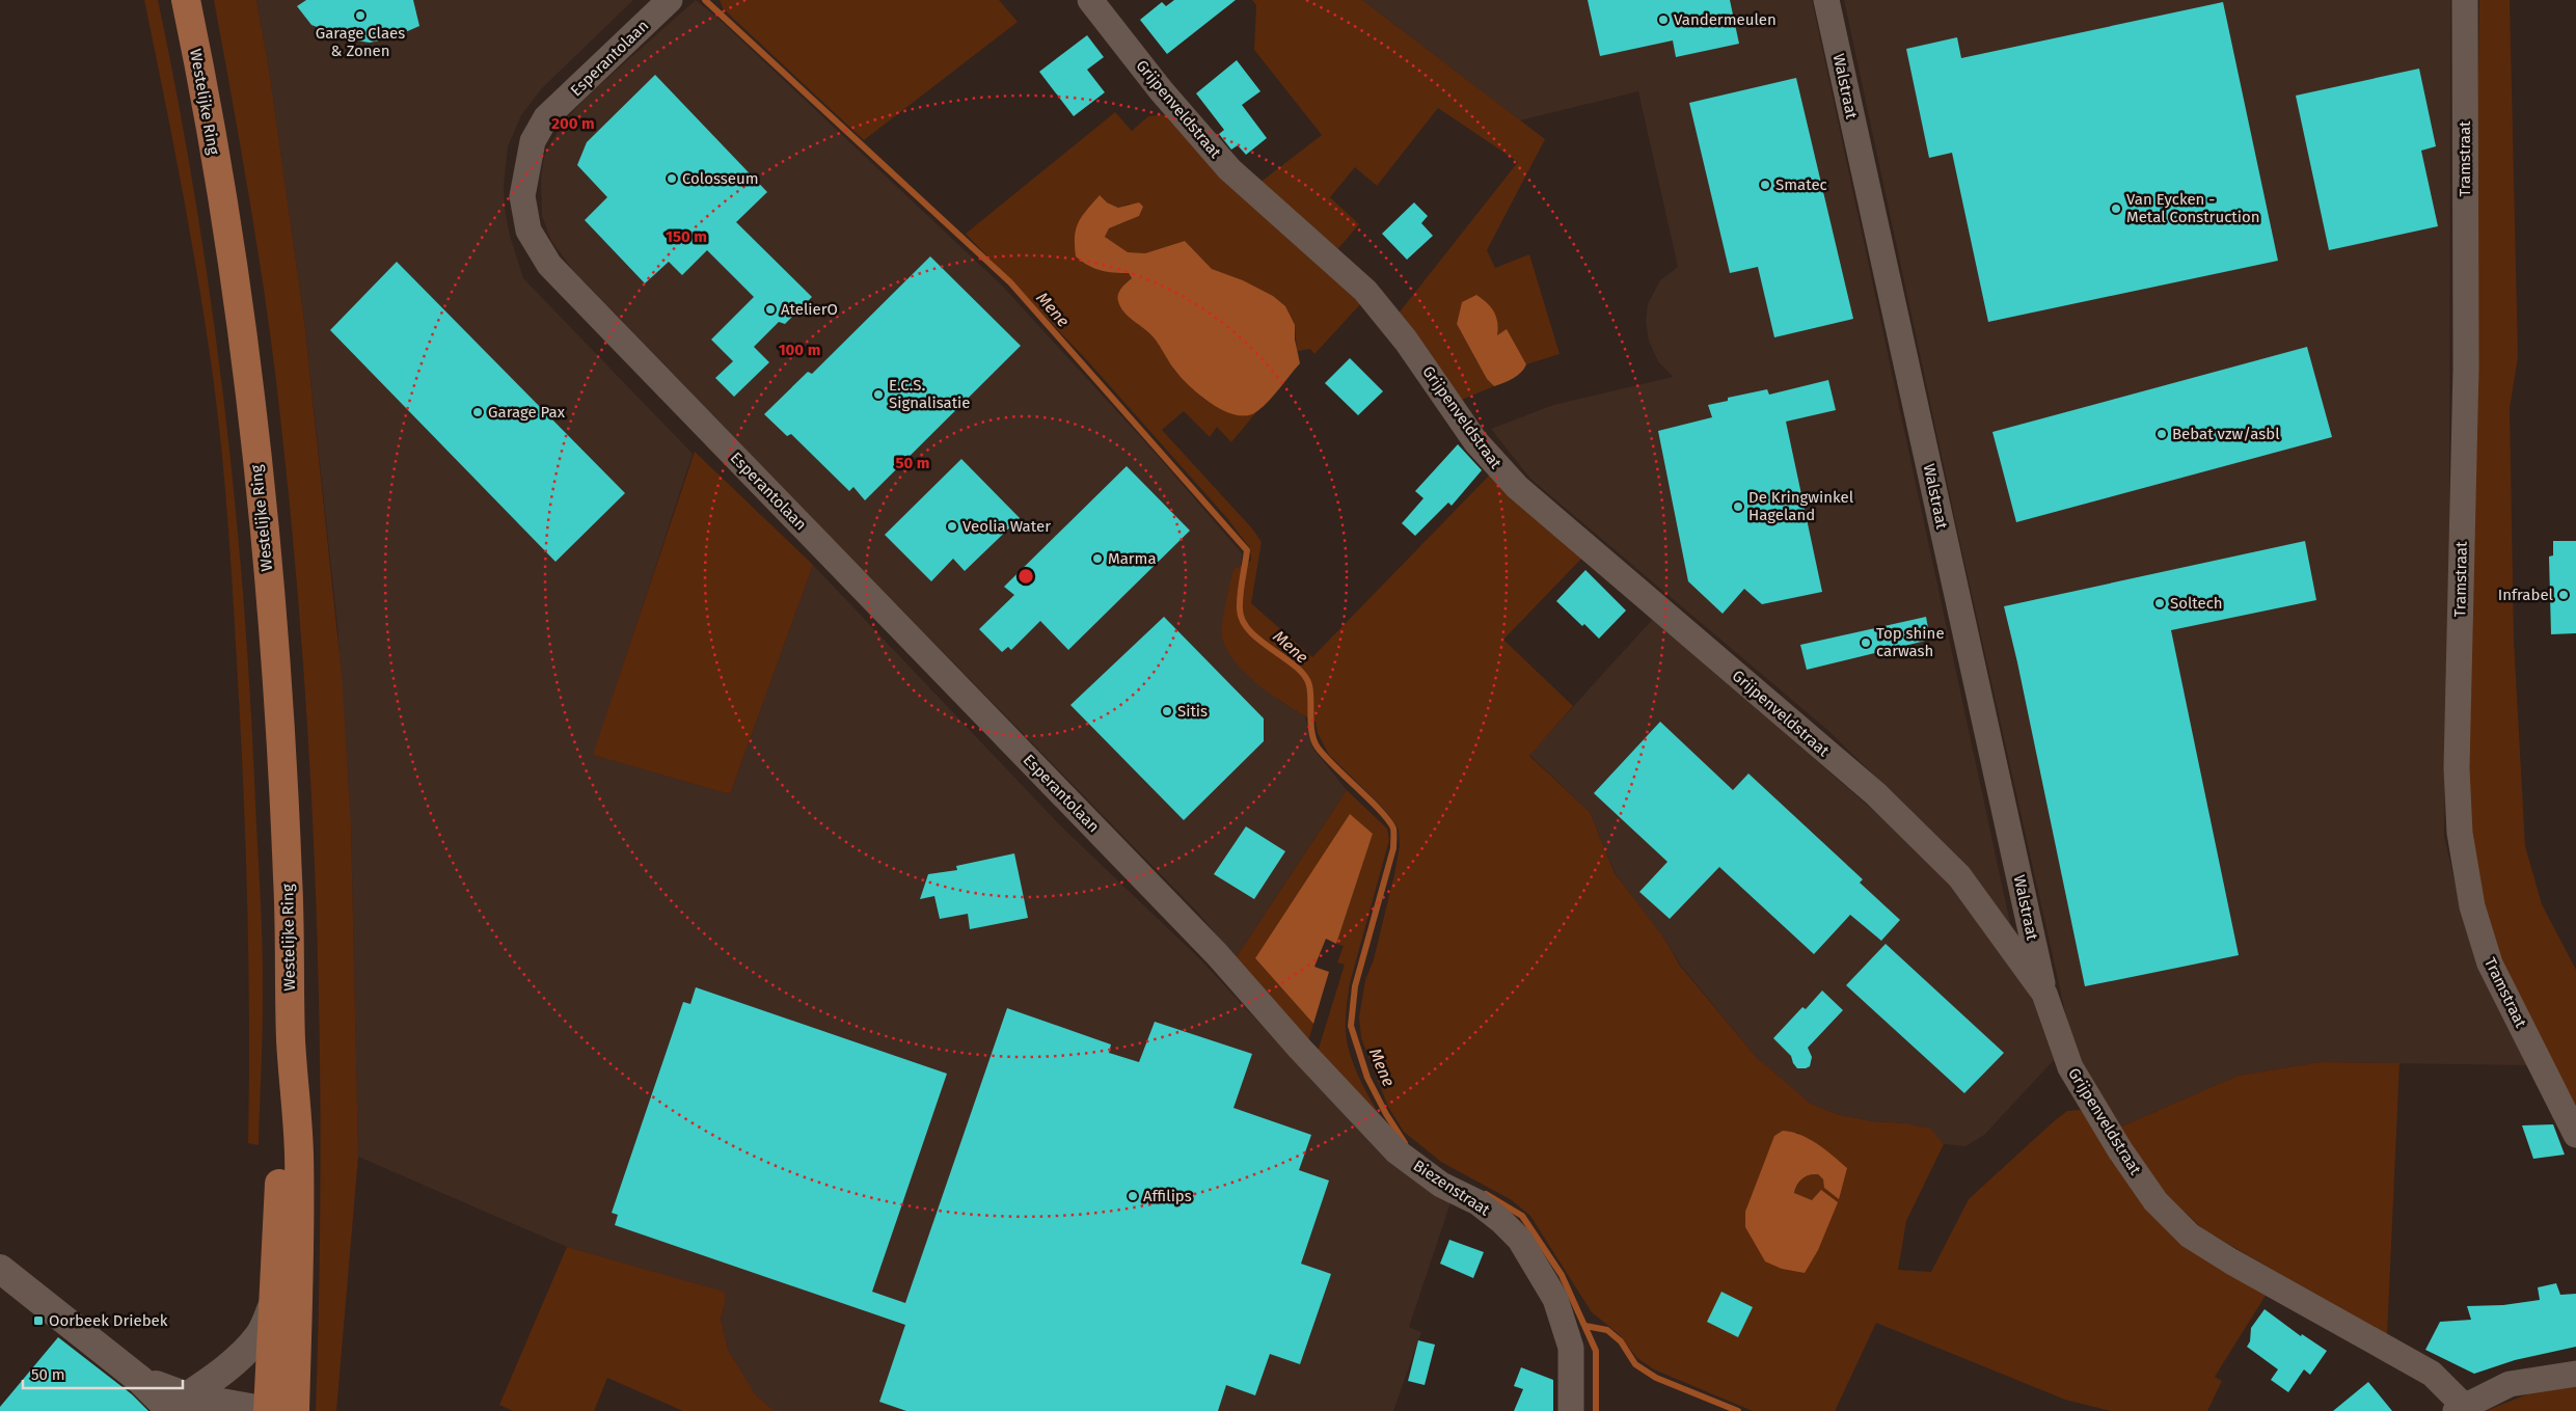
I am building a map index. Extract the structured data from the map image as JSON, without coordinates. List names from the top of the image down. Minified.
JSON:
{"streets":{"main road":["Westelijke Ring"],"street":["Esperantolaan","Walstraat","Grijpenveldstraat","Tramstraat","Biezenstraat"]},"crossings":[["Esperantolaan","Biezenstraat"],["Walstraat","Grijpenveldstraat"]],"water":["Mene"],"places":{"other":["Garage Claes & Zonen","Vandermeulen","Colosseum","Smatec","Van Eycken - Metal Construction","AtelierO","E.C.S. Signalisatie","Garage Pax","Bebat vzw/asbl","De Kringwinkel Hageland","Veolia Water","Marma","Infrabel","Soltech","Top shine carwash","Sitis","Affilips"],"transit":["Oorbeek Driebek"]},"scale_bar":"50 m","rings":["200 m","150 m","100 m","50 m"]}
